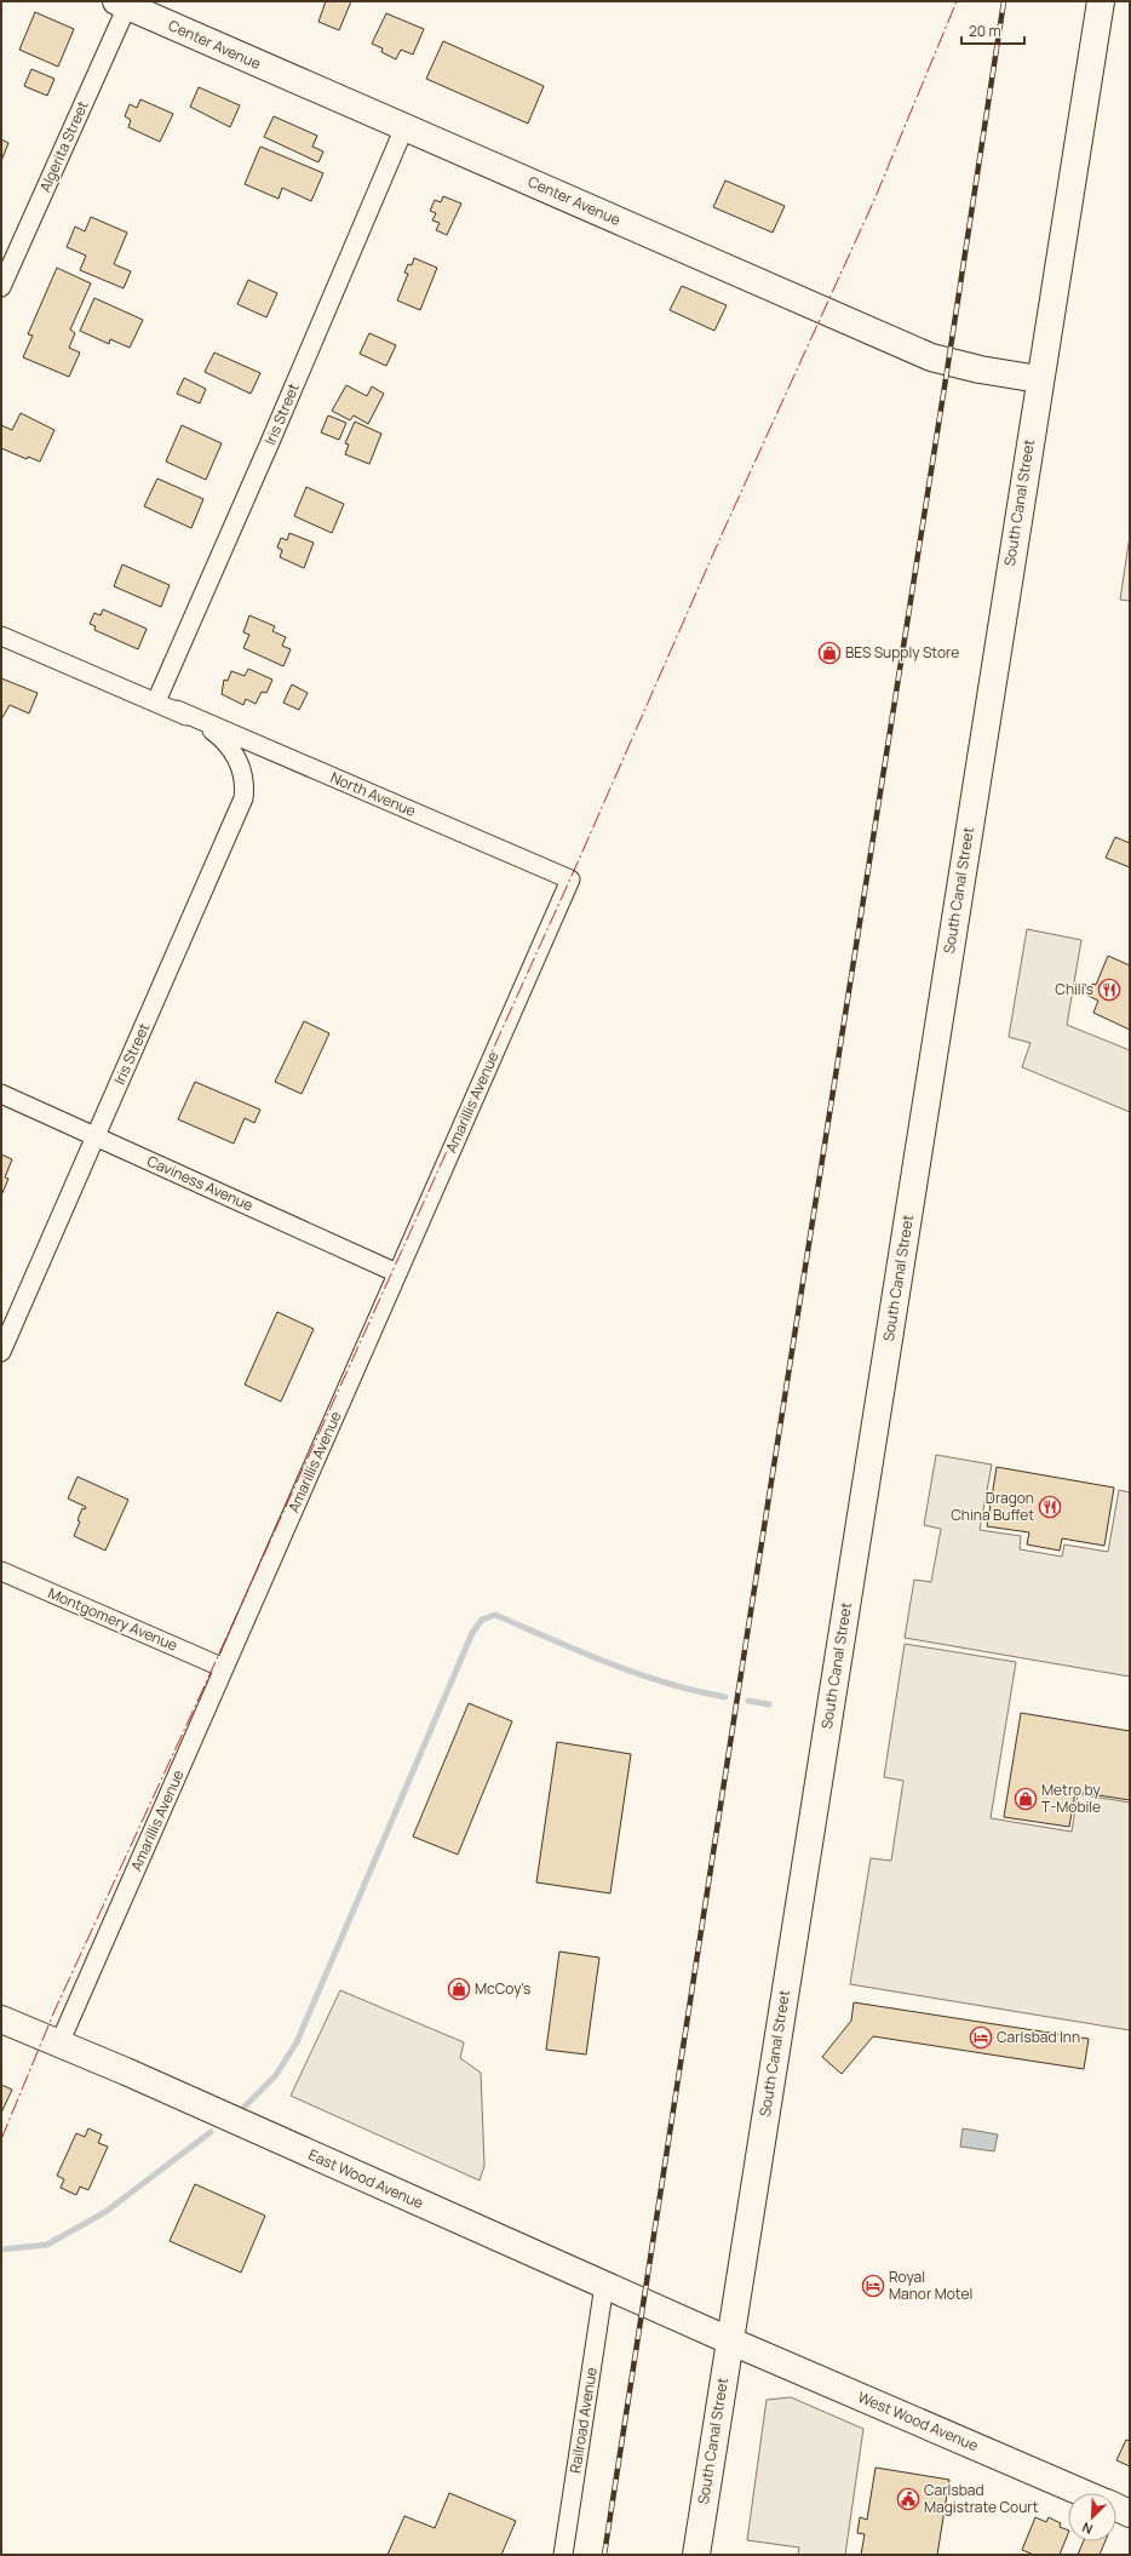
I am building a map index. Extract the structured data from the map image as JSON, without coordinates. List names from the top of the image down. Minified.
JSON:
{"streets":{"main road":["Center Avenue","South Canal Street","East Wood Avenue","West Wood Avenue"],"street":["Algerita Street","Iris Street","North Avenue","Amarillis Avenue","Caviness Avenue","Montgomery Avenue","Railroad Avenue"]},"crossings":[["Center Avenue","Algerita Street"],["Center Avenue","Iris Street"],["Center Avenue","South Canal Street"],["Iris Street","North Avenue"],["Iris Street","Caviness Avenue"],["South Canal Street","East Wood Avenue"],["South Canal Street","West Wood Avenue"],["North Avenue","Amarillis Avenue"],["Amarillis Avenue","Caviness Avenue"],["Amarillis Avenue","Montgomery Avenue"],["Amarillis Avenue","East Wood Avenue"],["East Wood Avenue","Railroad Avenue"],["East Wood Avenue","West Wood Avenue"]],"places":{"shop":["BES Supply Store","Metro by T-Mobile","McCoy's"],"restaurant":["Chili's","Dragon China Buffet"],"hotel":["Carlsbad Inn","Royal Manor Motel"],"public building":["Carlsbad Magistrate Court"]},"scale_bar":"20 m","north":"bottom left"}
